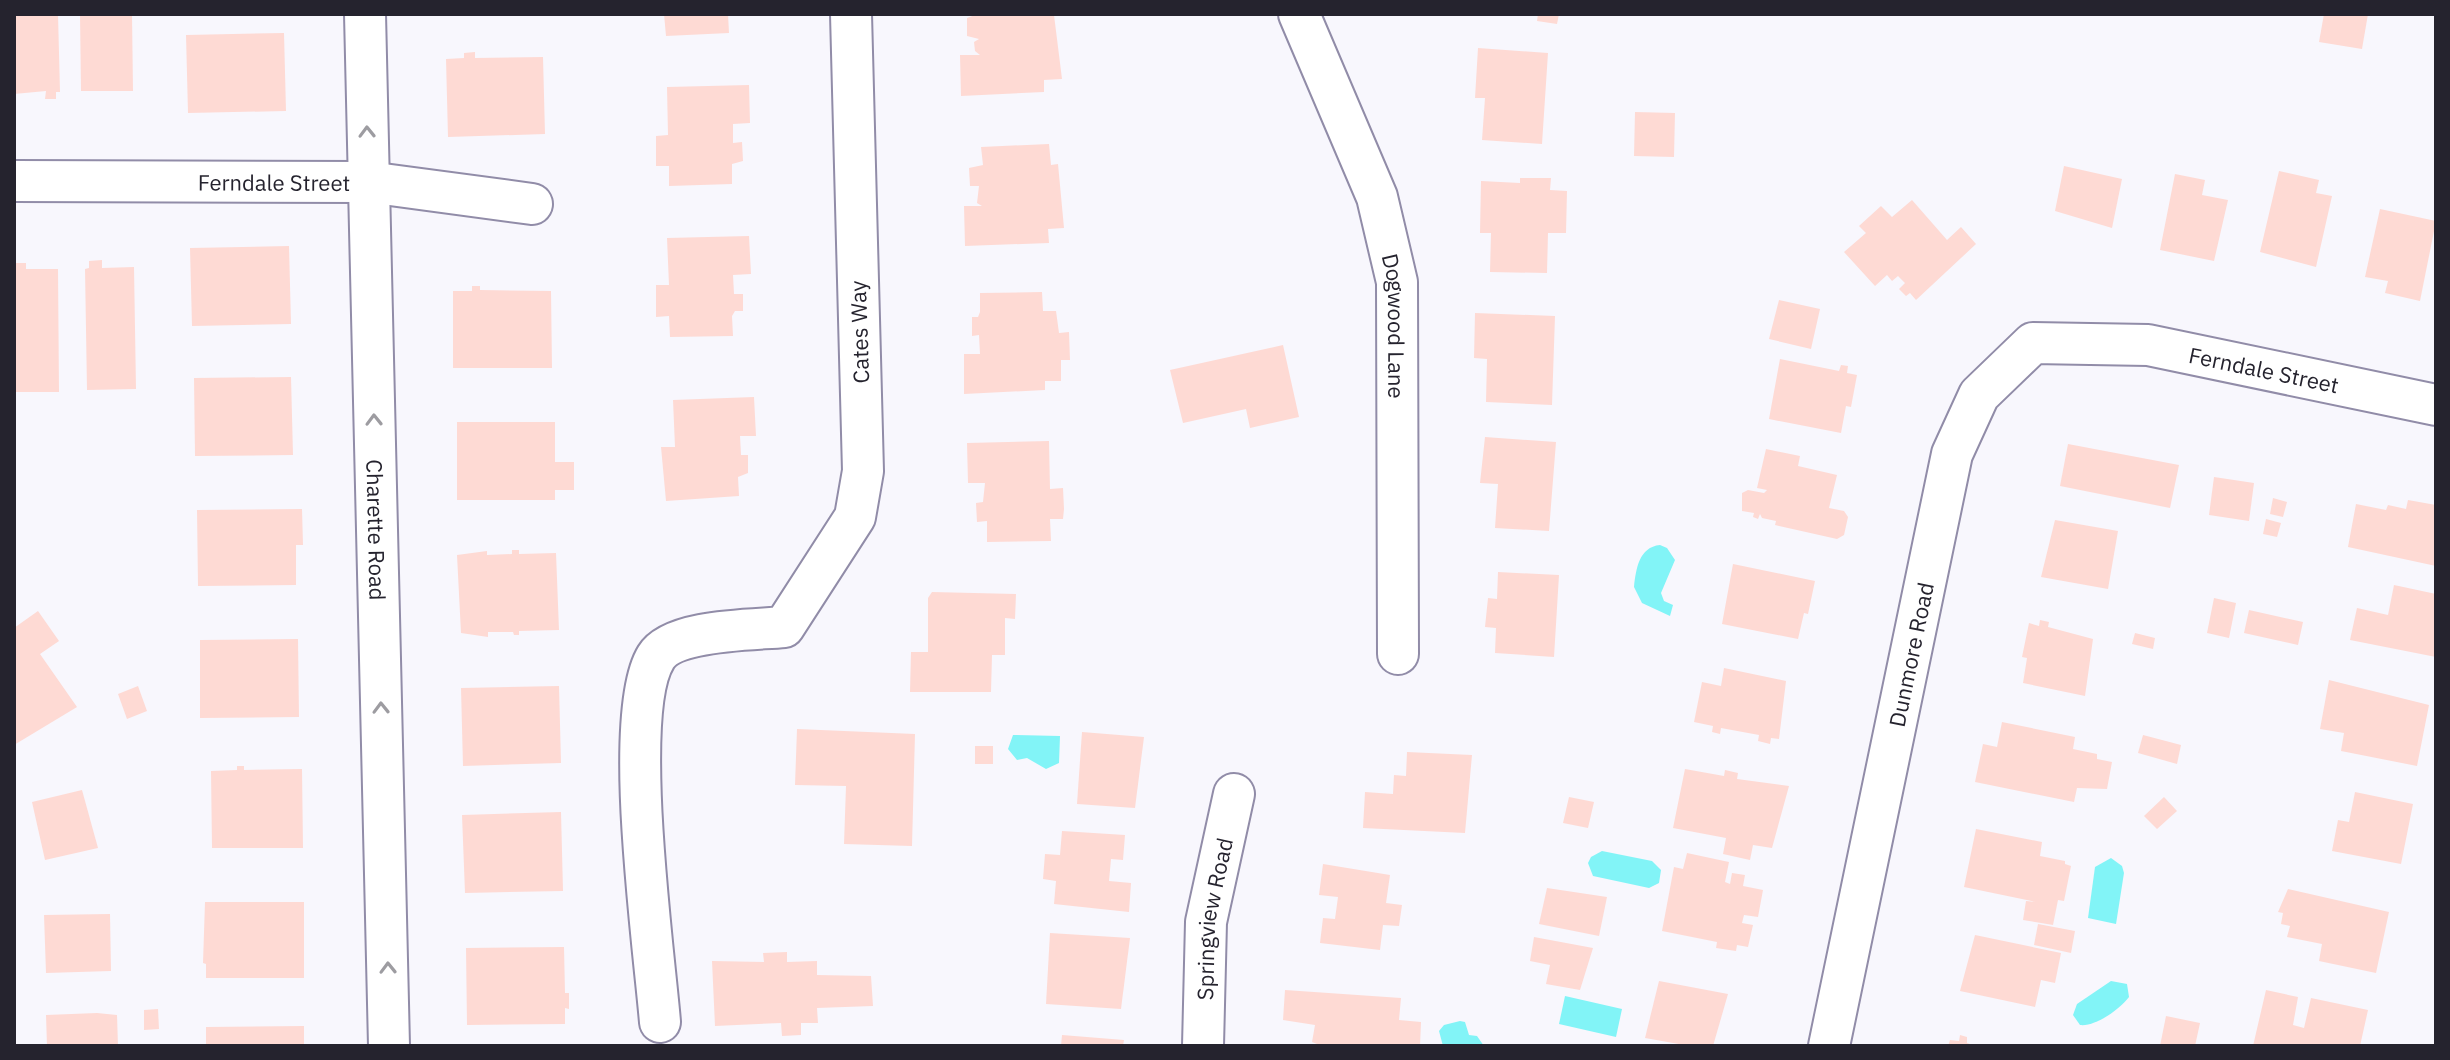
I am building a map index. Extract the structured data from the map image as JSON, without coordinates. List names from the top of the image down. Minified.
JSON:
{"streets":{"street":["Ferndale Street","Dogwood Lane","Cates Way","Charette Road","Dunmore Road","Springview Road"]},"crossings":[["Ferndale Street","Charette Road"],["Ferndale Street","Dunmore Road"]],"one_way":["Charette Road"]}
